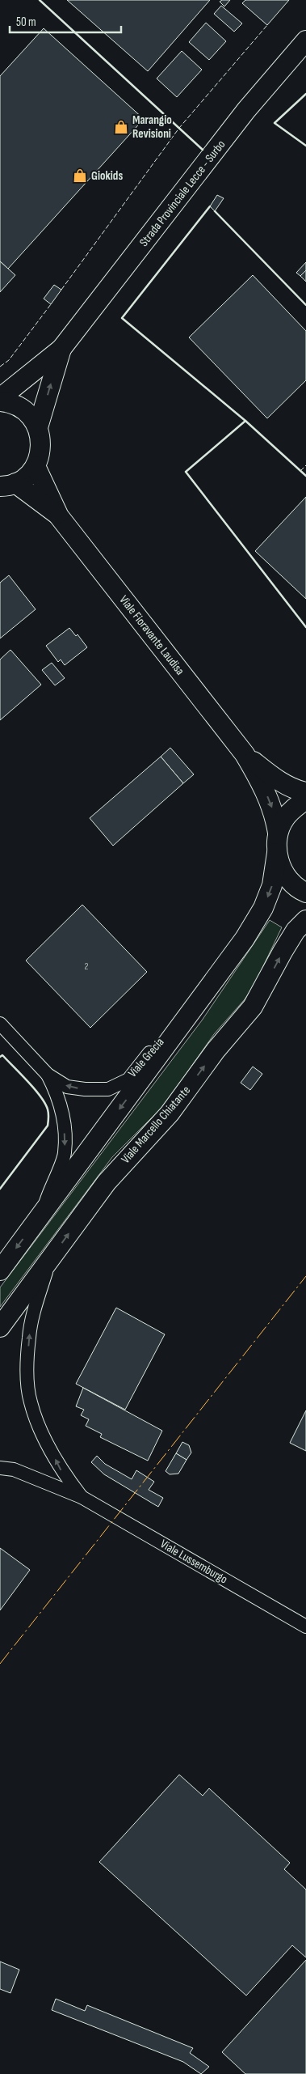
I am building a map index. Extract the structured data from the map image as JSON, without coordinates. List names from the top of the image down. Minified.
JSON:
{"streets":{"street":["Strada Provinciale Lecce - Surbo","Viale Fioravante Laudisa","Viale Grecia","Viale Marcello Chiatante","Viale Lussemburgo"]},"crossings":[["Viale Marcello Chiatante","Viale Lussemburgo"]],"one_way":["Viale Lussemburgo"],"places":{"shop":["Marangio Revisioni","Giokids"]},"house_numbers":["2"],"scale_bar":"50 m"}
